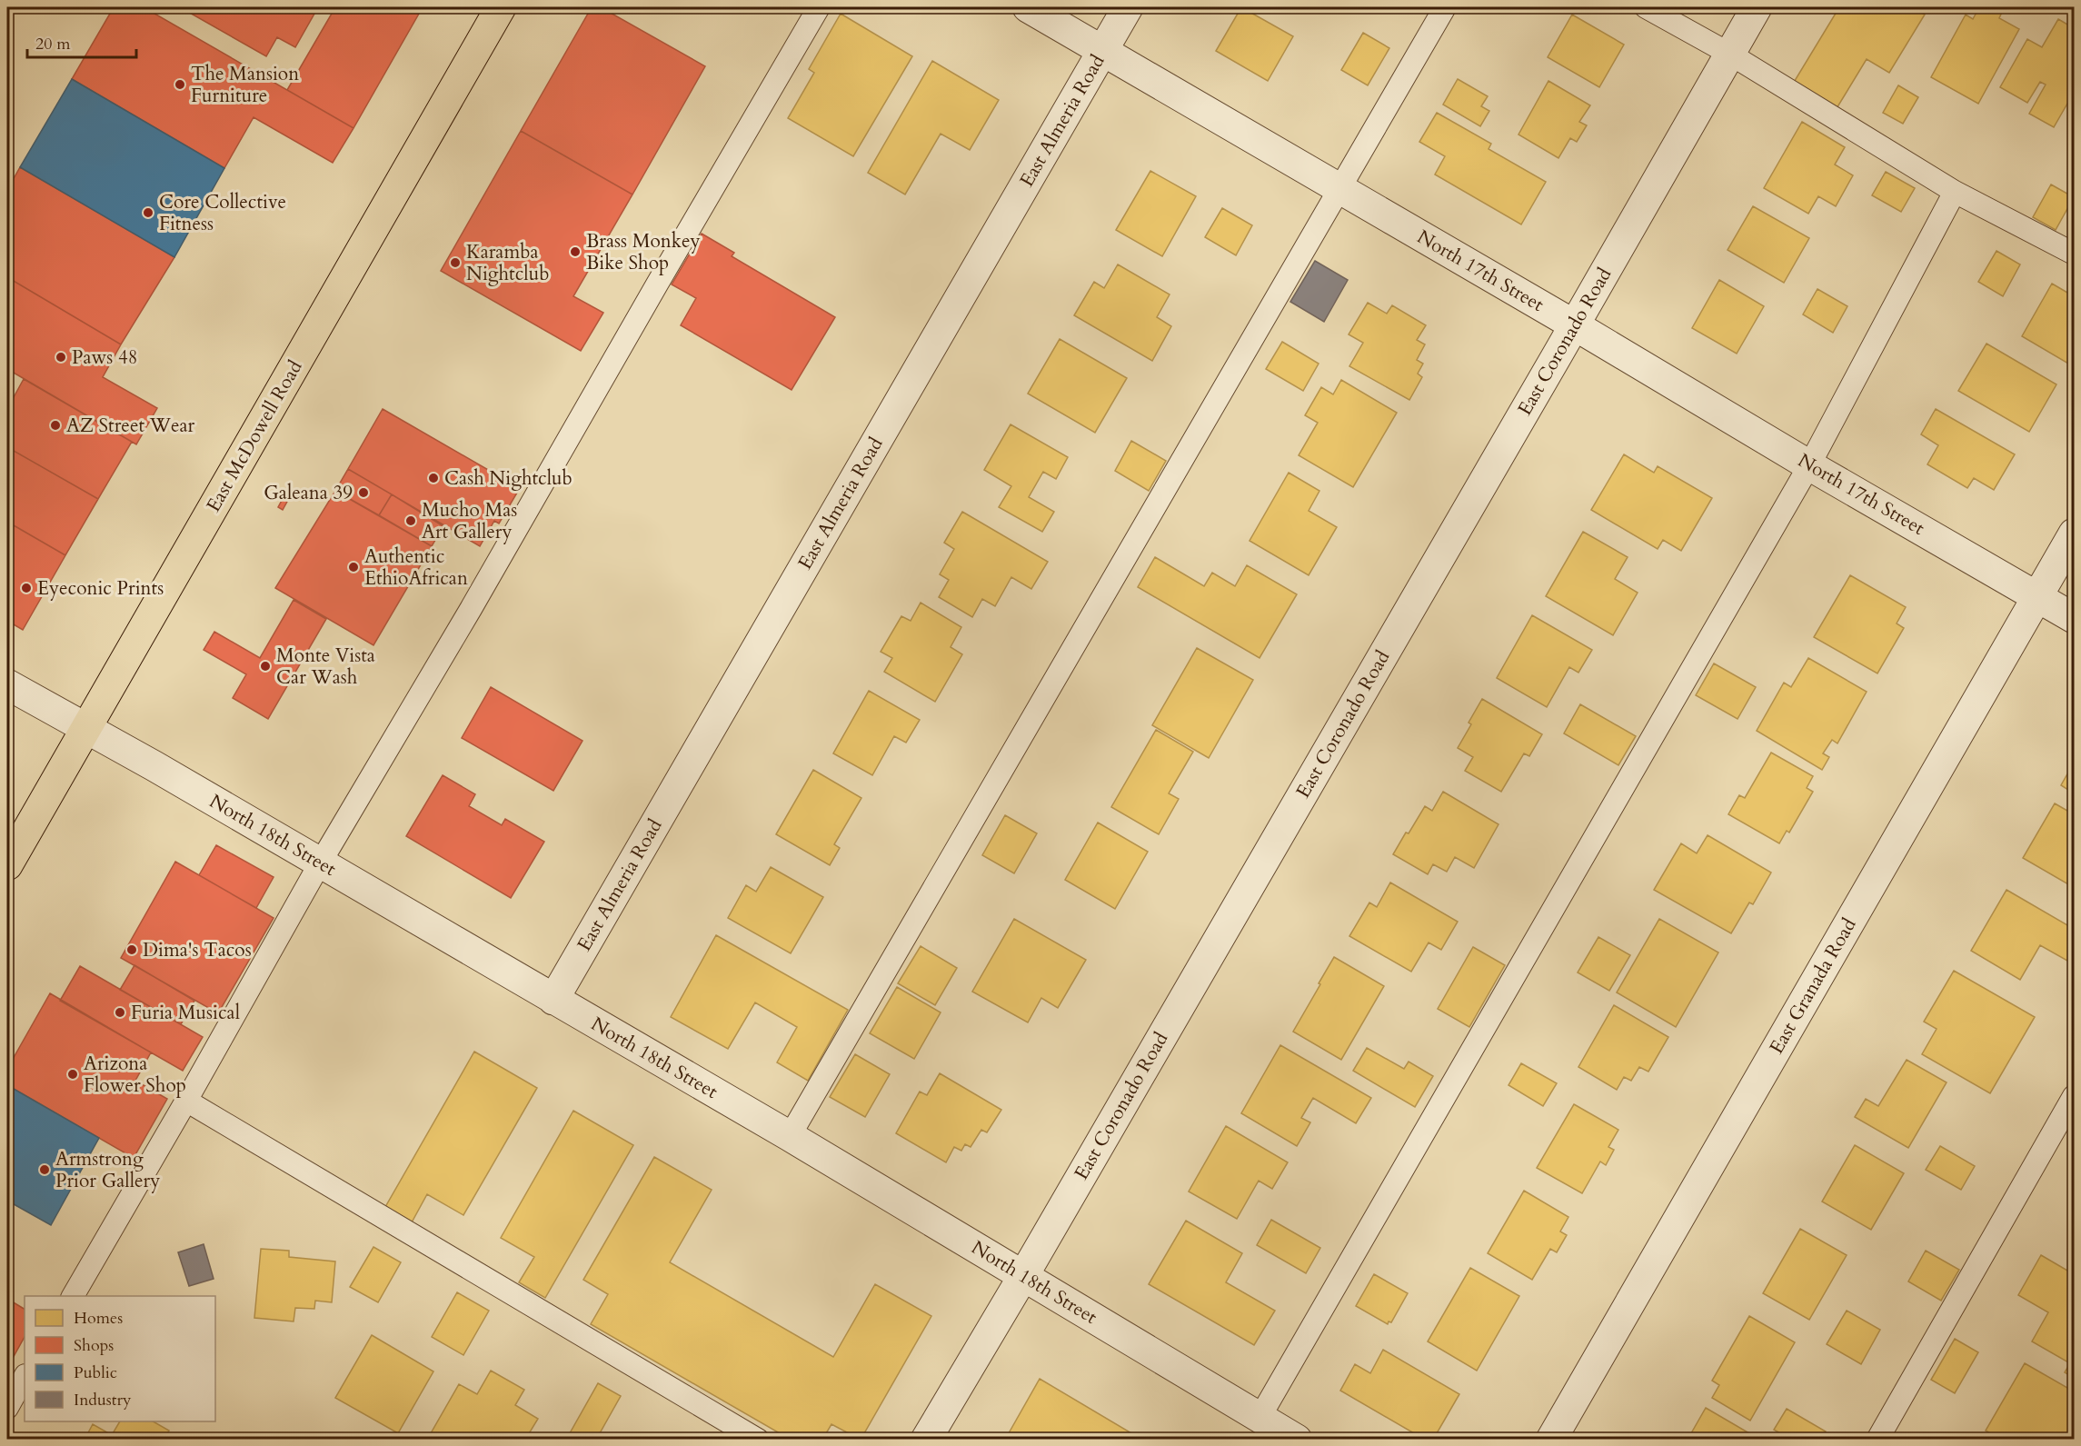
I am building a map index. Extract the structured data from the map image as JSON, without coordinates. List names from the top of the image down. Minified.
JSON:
{"streets":{"main road":["East McDowell Road"],"street":["East Almeria Road","North 17th Street","East Coronado Road","North 18th Street","East Granada Road"]},"crossings":[["East Almeria Road","North 17th Street"],["East Almeria Road","North 18th Street"],["North 17th Street","East Coronado Road"],["North 17th Street","East Granada Road"],["East Coronado Road","North 18th Street"],["East McDowell Road","North 18th Street"]],"places":["The Mansion Furniture","Core Collective Fitness","Brass Monkey Bike Shop","Karamba Nightclub","Paws 48","AZ Street Wear","Cash Nightclub","Galeana 39","Mucho Mas Art Gallery","Authentic EthioAfrican","Eyeconic Prints","Monte Vista Car Wash","Dima's Tacos","Furia Musical","Arizona Flower Shop","Armstrong Prior Gallery"],"legend":["Homes","Shops","Public","Industry"],"scale_bar":"20 m"}
